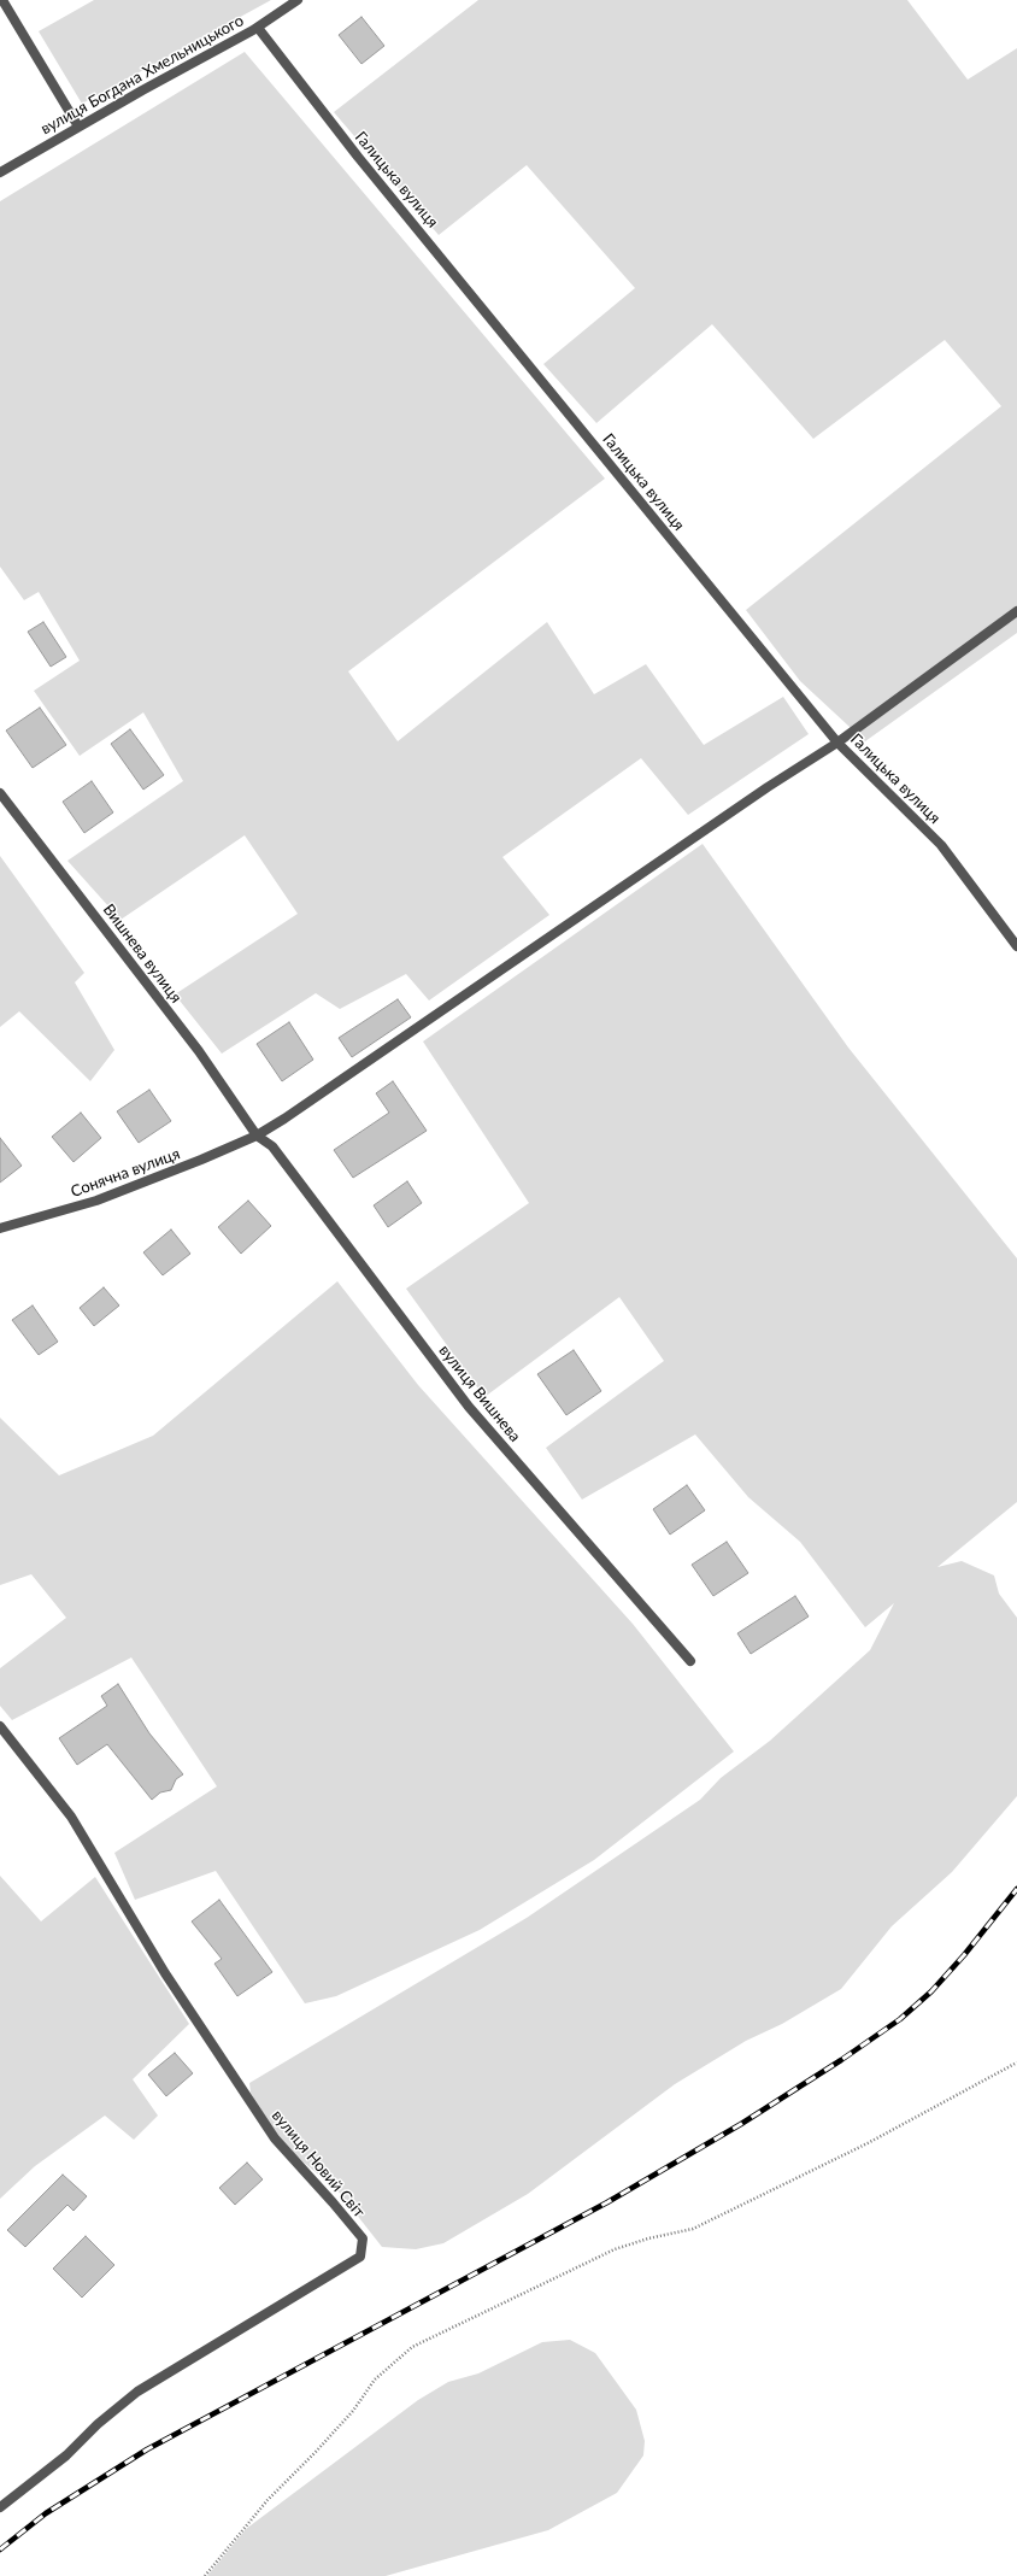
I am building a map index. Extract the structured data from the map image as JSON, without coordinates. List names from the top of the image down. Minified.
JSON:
{"streets":{"street":["вулиця Богдана Хмельницького","Галицька вулиця","Вишнева вулиця","Сонячна вулиця","вулиця Вишнева","вулиця Новий Світ"]},"crossings":[["вулиця Богдана Хмельницького","Галицька вулиця"],["Галицька вулиця","Сонячна вулиця"],["Вишнева вулиця","Сонячна вулиця"],["Вишнева вулиця","вулиця Вишнева"],["Сонячна вулиця","вулиця Вишнева"]]}
